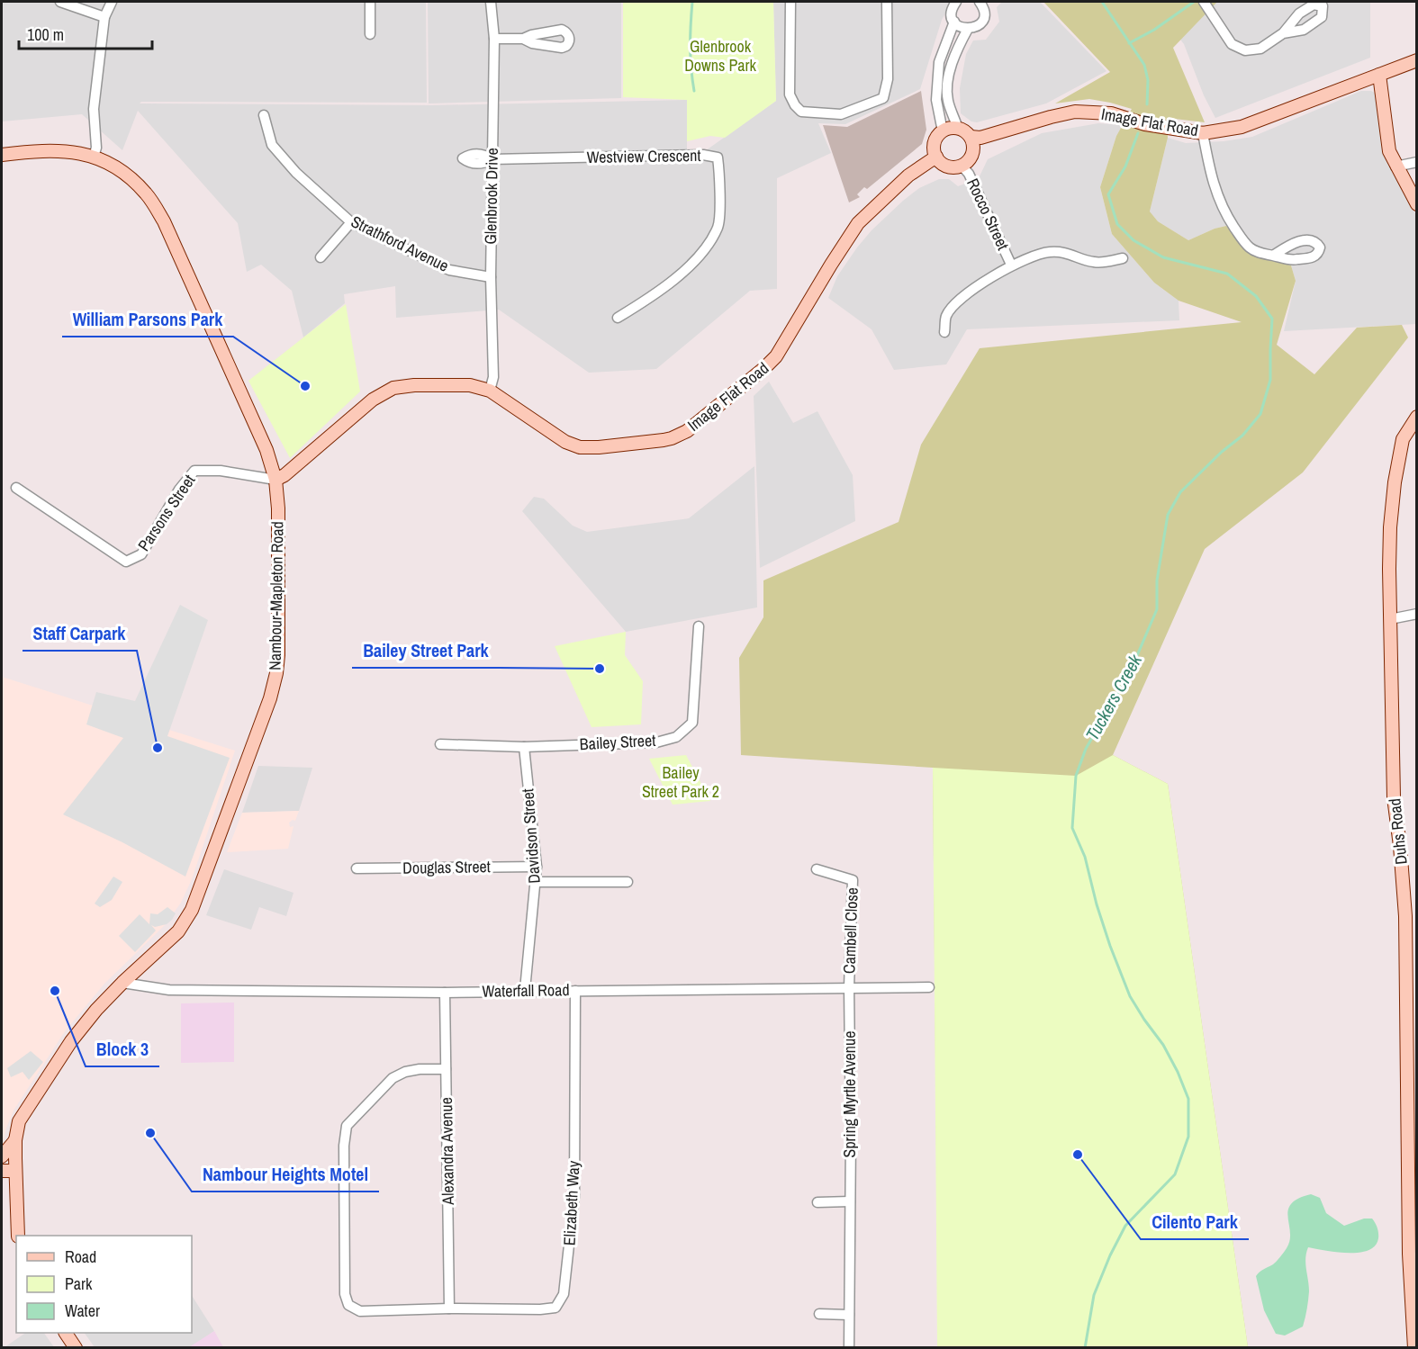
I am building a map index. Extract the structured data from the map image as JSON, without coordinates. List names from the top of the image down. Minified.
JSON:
{"streets":{"street":["Image Flat Road","Westview Crescent","Glenbrook Drive","Rocco Street","Strathford Avenue","Parsons Street","Nambour-Mapleton Road","Bailey Street","Duhs Road","Davidson Street","Douglas Street","Cambell Close","Waterfall Road","Spring Myrtle Avenue","Alexandra Avenue","Elizabeth Way"]},"crossings":[["Image Flat Road","Glenbrook Drive"],["Image Flat Road","Rocco Street"],["Image Flat Road","Parsons Street"],["Image Flat Road","Nambour-Mapleton Road"],["Westview Crescent","Glenbrook Drive"],["Glenbrook Drive","Strathford Avenue"],["Parsons Street","Nambour-Mapleton Road"],["Nambour-Mapleton Road","Waterfall Road"],["Bailey Street","Davidson Street"],["Davidson Street","Douglas Street"],["Davidson Street","Waterfall Road"],["Cambell Close","Waterfall Road"],["Cambell Close","Spring Myrtle Avenue"],["Waterfall Road","Spring Myrtle Avenue"],["Waterfall Road","Alexandra Avenue"],["Waterfall Road","Elizabeth Way"],["Alexandra Avenue","Elizabeth Way"]],"water":["Tuckers Creek"],"parks":["Glenbrook Downs Park","Bailey Street Park 2"],"places":["William Parsons Park","Bailey Street Park","Staff Carpark","Block 3","Nambour Heights Motel","Cilento Park"],"legend":["Road","Park","Water"],"scale_bar":"100 m"}
